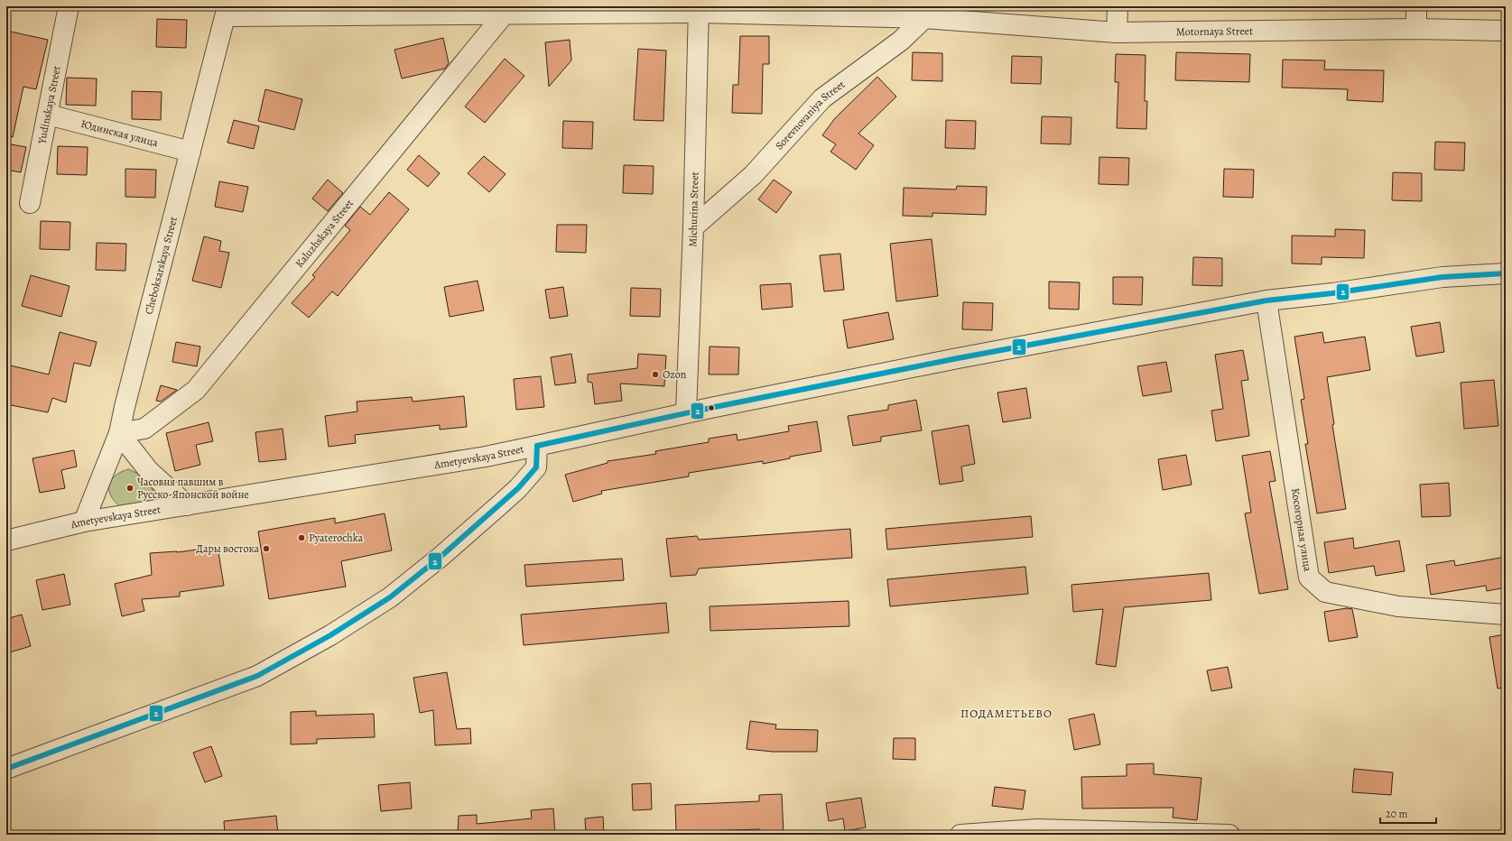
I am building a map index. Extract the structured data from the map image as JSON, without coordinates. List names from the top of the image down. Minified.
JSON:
{"streets":{"street":["Motornaya Street","Yudinskaya Street","Sorevnovaniya Street","Юдинская улица","Michurina Street","Kaluzhskaya Street","Cheboksarskaya Street","Ametyevskaya Street","Косогорная улица"]},"crossings":[["Motornaya Street","Sorevnovaniya Street"],["Motornaya Street","Michurina Street"],["Motornaya Street","Kaluzhskaya Street"],["Motornaya Street","Cheboksarskaya Street"],["Yudinskaya Street","Юдинская улица"],["Sorevnovaniya Street","Michurina Street"],["Юдинская улица","Cheboksarskaya Street"],["Michurina Street","Ametyevskaya Street"],["Kaluzhskaya Street","Cheboksarskaya Street"],["Cheboksarskaya Street","Ametyevskaya Street"],["Ametyevskaya Street","Косогорная улица"]],"districts":["ПОДАМЕТЬЕВО"],"places":["Ozon","Часовня павшим в Русско-Японской войне","Pyaterochka","Дары востока"],"lines":["transit line 2"],"scale_bar":"20 m"}
